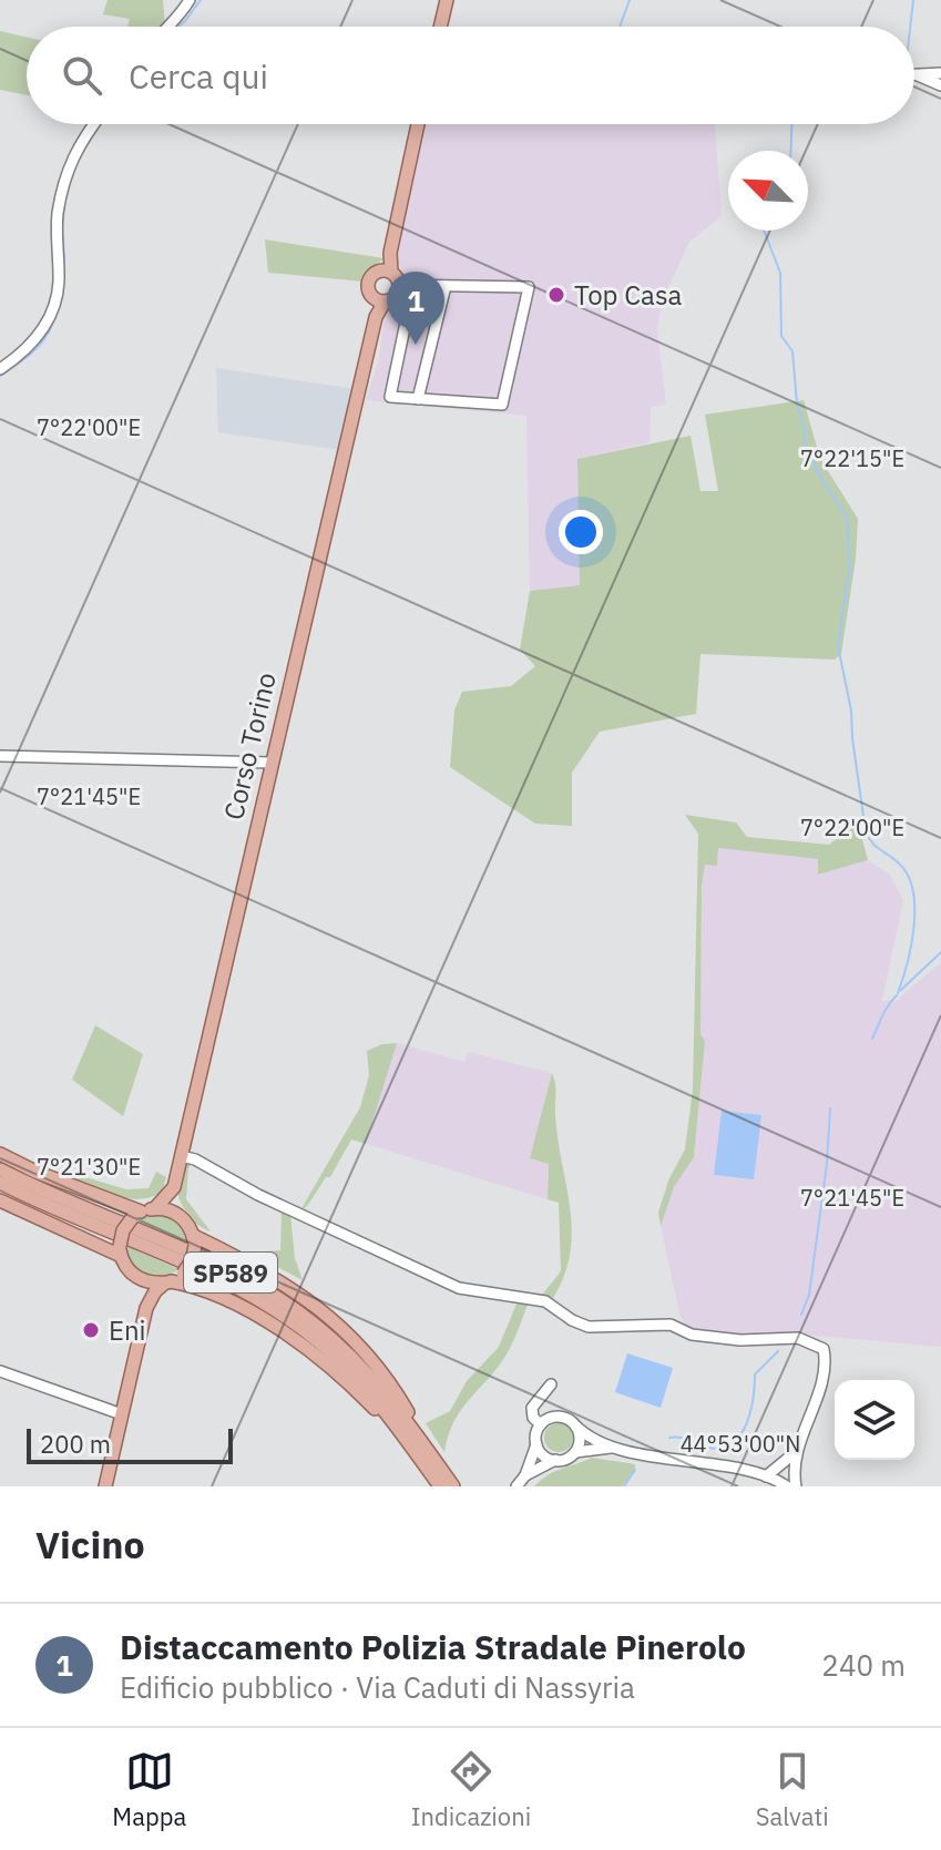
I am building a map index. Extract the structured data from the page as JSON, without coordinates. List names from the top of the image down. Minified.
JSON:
{"streets":{"main road":["Corso Torino","SP589"]},"places":["Top Casa","Eni"],"scale_bar":"200 m","north":"top left","page":{"search":"Cerca qui","pins":"1","scale":"200 m","heading":"Vicino","list":[{"mark":"1","name":"Distaccamento Polizia Stradale Pinerolo","note":"Edificio pubblico · Via Caduti di Nassyria","value":"240 m"}],"nav":["Mappa","Indicazioni","Salvati"]},"coordinates":["7°22'00\"E","7°22'15\"E","7°21'45\"E","7°21'30\"E","44°53'00\"N"]}
